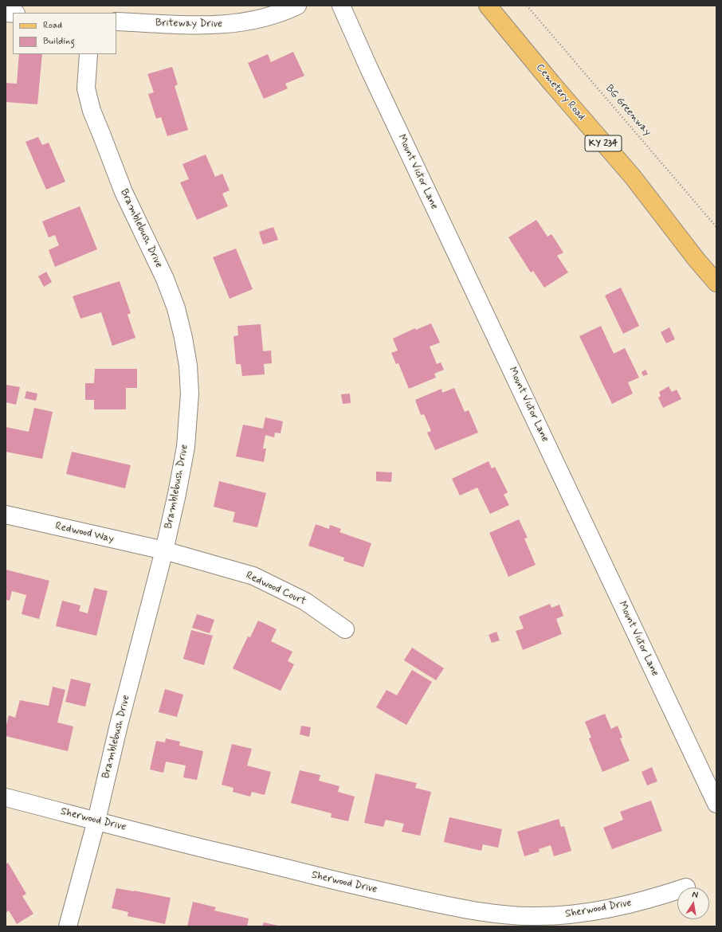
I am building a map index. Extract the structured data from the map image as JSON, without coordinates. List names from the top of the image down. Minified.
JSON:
{"streets":{"main road":["Cemetery Road","KY 234"],"street":["Briteway Drive","Mount Victor Lane","Bramblebush Drive","Redwood Way","Redwood Court","Sherwood Drive"],"path":["BG Greenway"]},"crossings":[["Bramblebush Drive","Redwood Way"],["Bramblebush Drive","Redwood Court"],["Bramblebush Drive","Sherwood Drive"],["Redwood Way","Redwood Court"]],"legend":["Road","Building"],"north":"top"}
